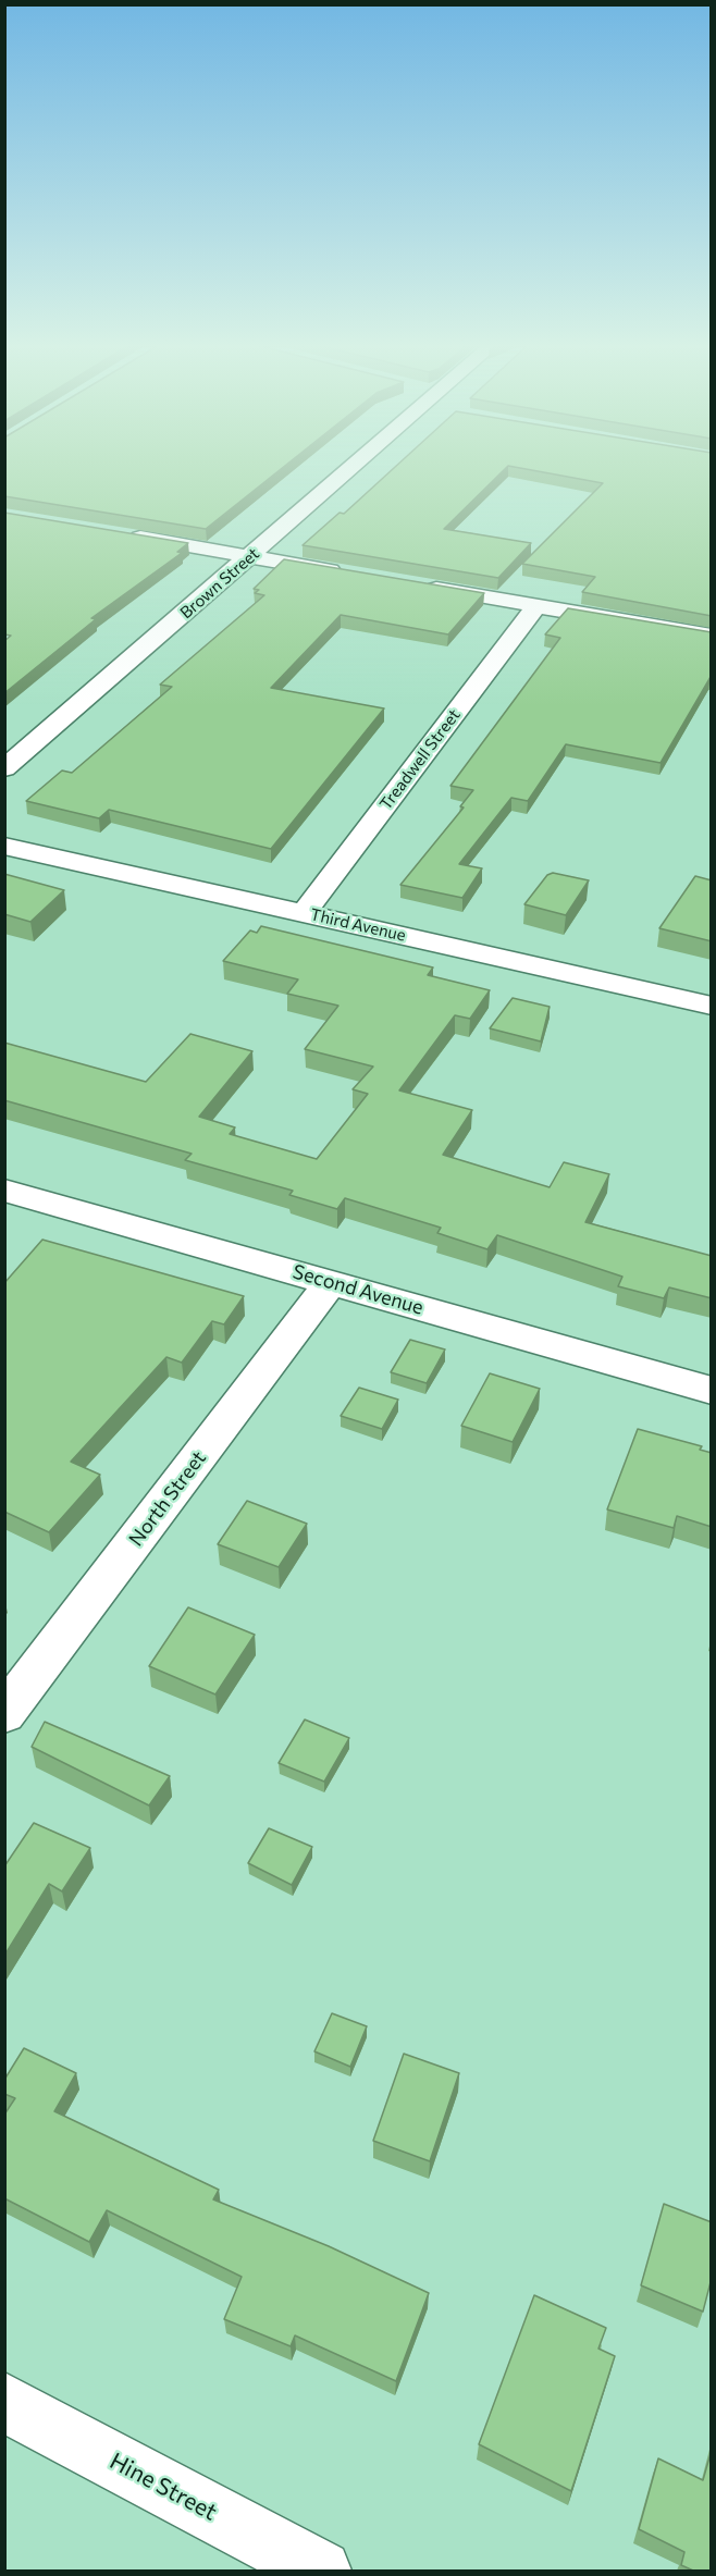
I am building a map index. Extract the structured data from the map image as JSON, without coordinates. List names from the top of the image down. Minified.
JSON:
{"streets":{"street":["Brown Street","Treadwell Street","Third Avenue","Second Avenue","North Street","Hine Street"]},"crossings":[["Treadwell Street","Third Avenue"],["Second Avenue","North Street"]]}
